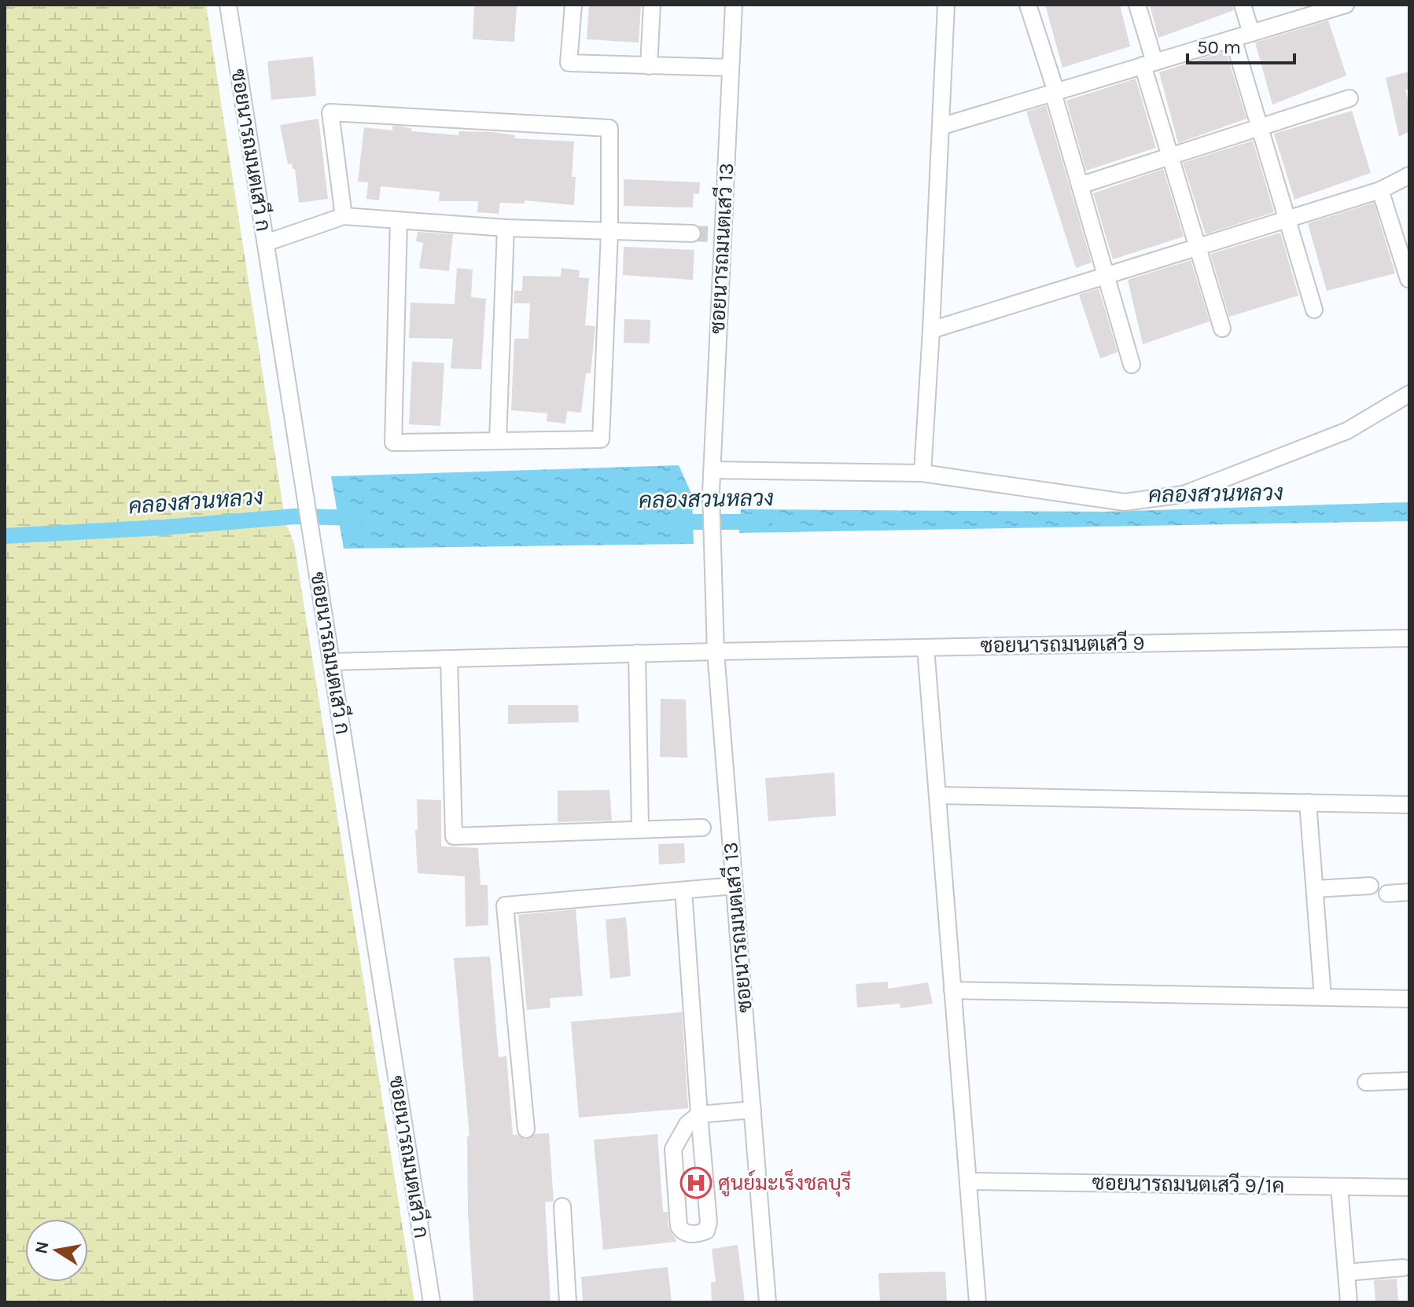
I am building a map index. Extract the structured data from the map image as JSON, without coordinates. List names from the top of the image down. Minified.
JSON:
{"streets":{"street":["ซอยนารถมนตเสวี ก","ซอยนารถมนตเสวี 13","ซอยนารถมนตเสวี 9","ซอยนารถมนตเสวี 9/1ค"]},"crossings":[["ซอยนารถมนตเสวี ก","ซอยนารถมนตเสวี 9"],["ซอยนารถมนตเสวี 13","ซอยนารถมนตเสวี 9"]],"water":["คลองสวนหลวง"],"places":{"hospital":["ศูนย์มะเร็งชลบุรี"]},"scale_bar":"50 m","north":"left"}
